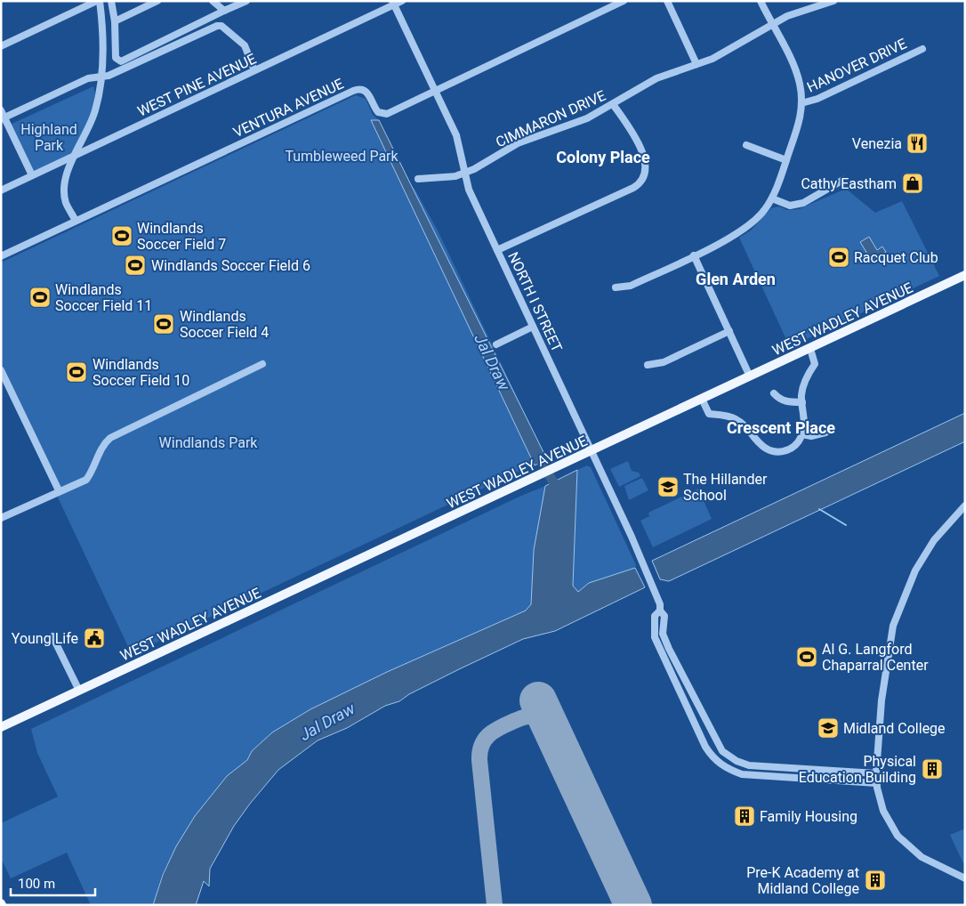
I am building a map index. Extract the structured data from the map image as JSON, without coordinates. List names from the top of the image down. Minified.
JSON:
{"streets":{"main road":["WEST WADLEY AVENUE"],"street":["HANOVER DRIVE","WEST PINE AVENUE","VENTURA AVENUE","CIMMARON DRIVE","NORTH I STREET"]},"crossings":[["WEST PINE AVENUE","NORTH I STREET"],["VENTURA AVENUE","NORTH I STREET"],["CIMMARON DRIVE","NORTH I STREET"],["NORTH I STREET","WEST WADLEY AVENUE"]],"districts":["Colony Place","Glen Arden","Crescent Place"],"water":["Jal Draw"],"parks":["Highland Park","Tumbleweed Park","Windlands Park"],"places":{"restaurant":["Venezia"],"shop":["Cathy Eastham"],"sports":["Windlands Soccer Field 7","Racquet Club","Windlands Soccer Field 6","Windlands Soccer Field 11","Windlands Soccer Field 4","Windlands Soccer Field 10","Al G. Langford Chaparral Center"],"school or university":["The Hillander School","Midland College"],"public building":["Young Life"],"building":["Physical Education Building","Family Housing","Pre-K Academy at Midland College"]},"scale_bar":"100 m"}
